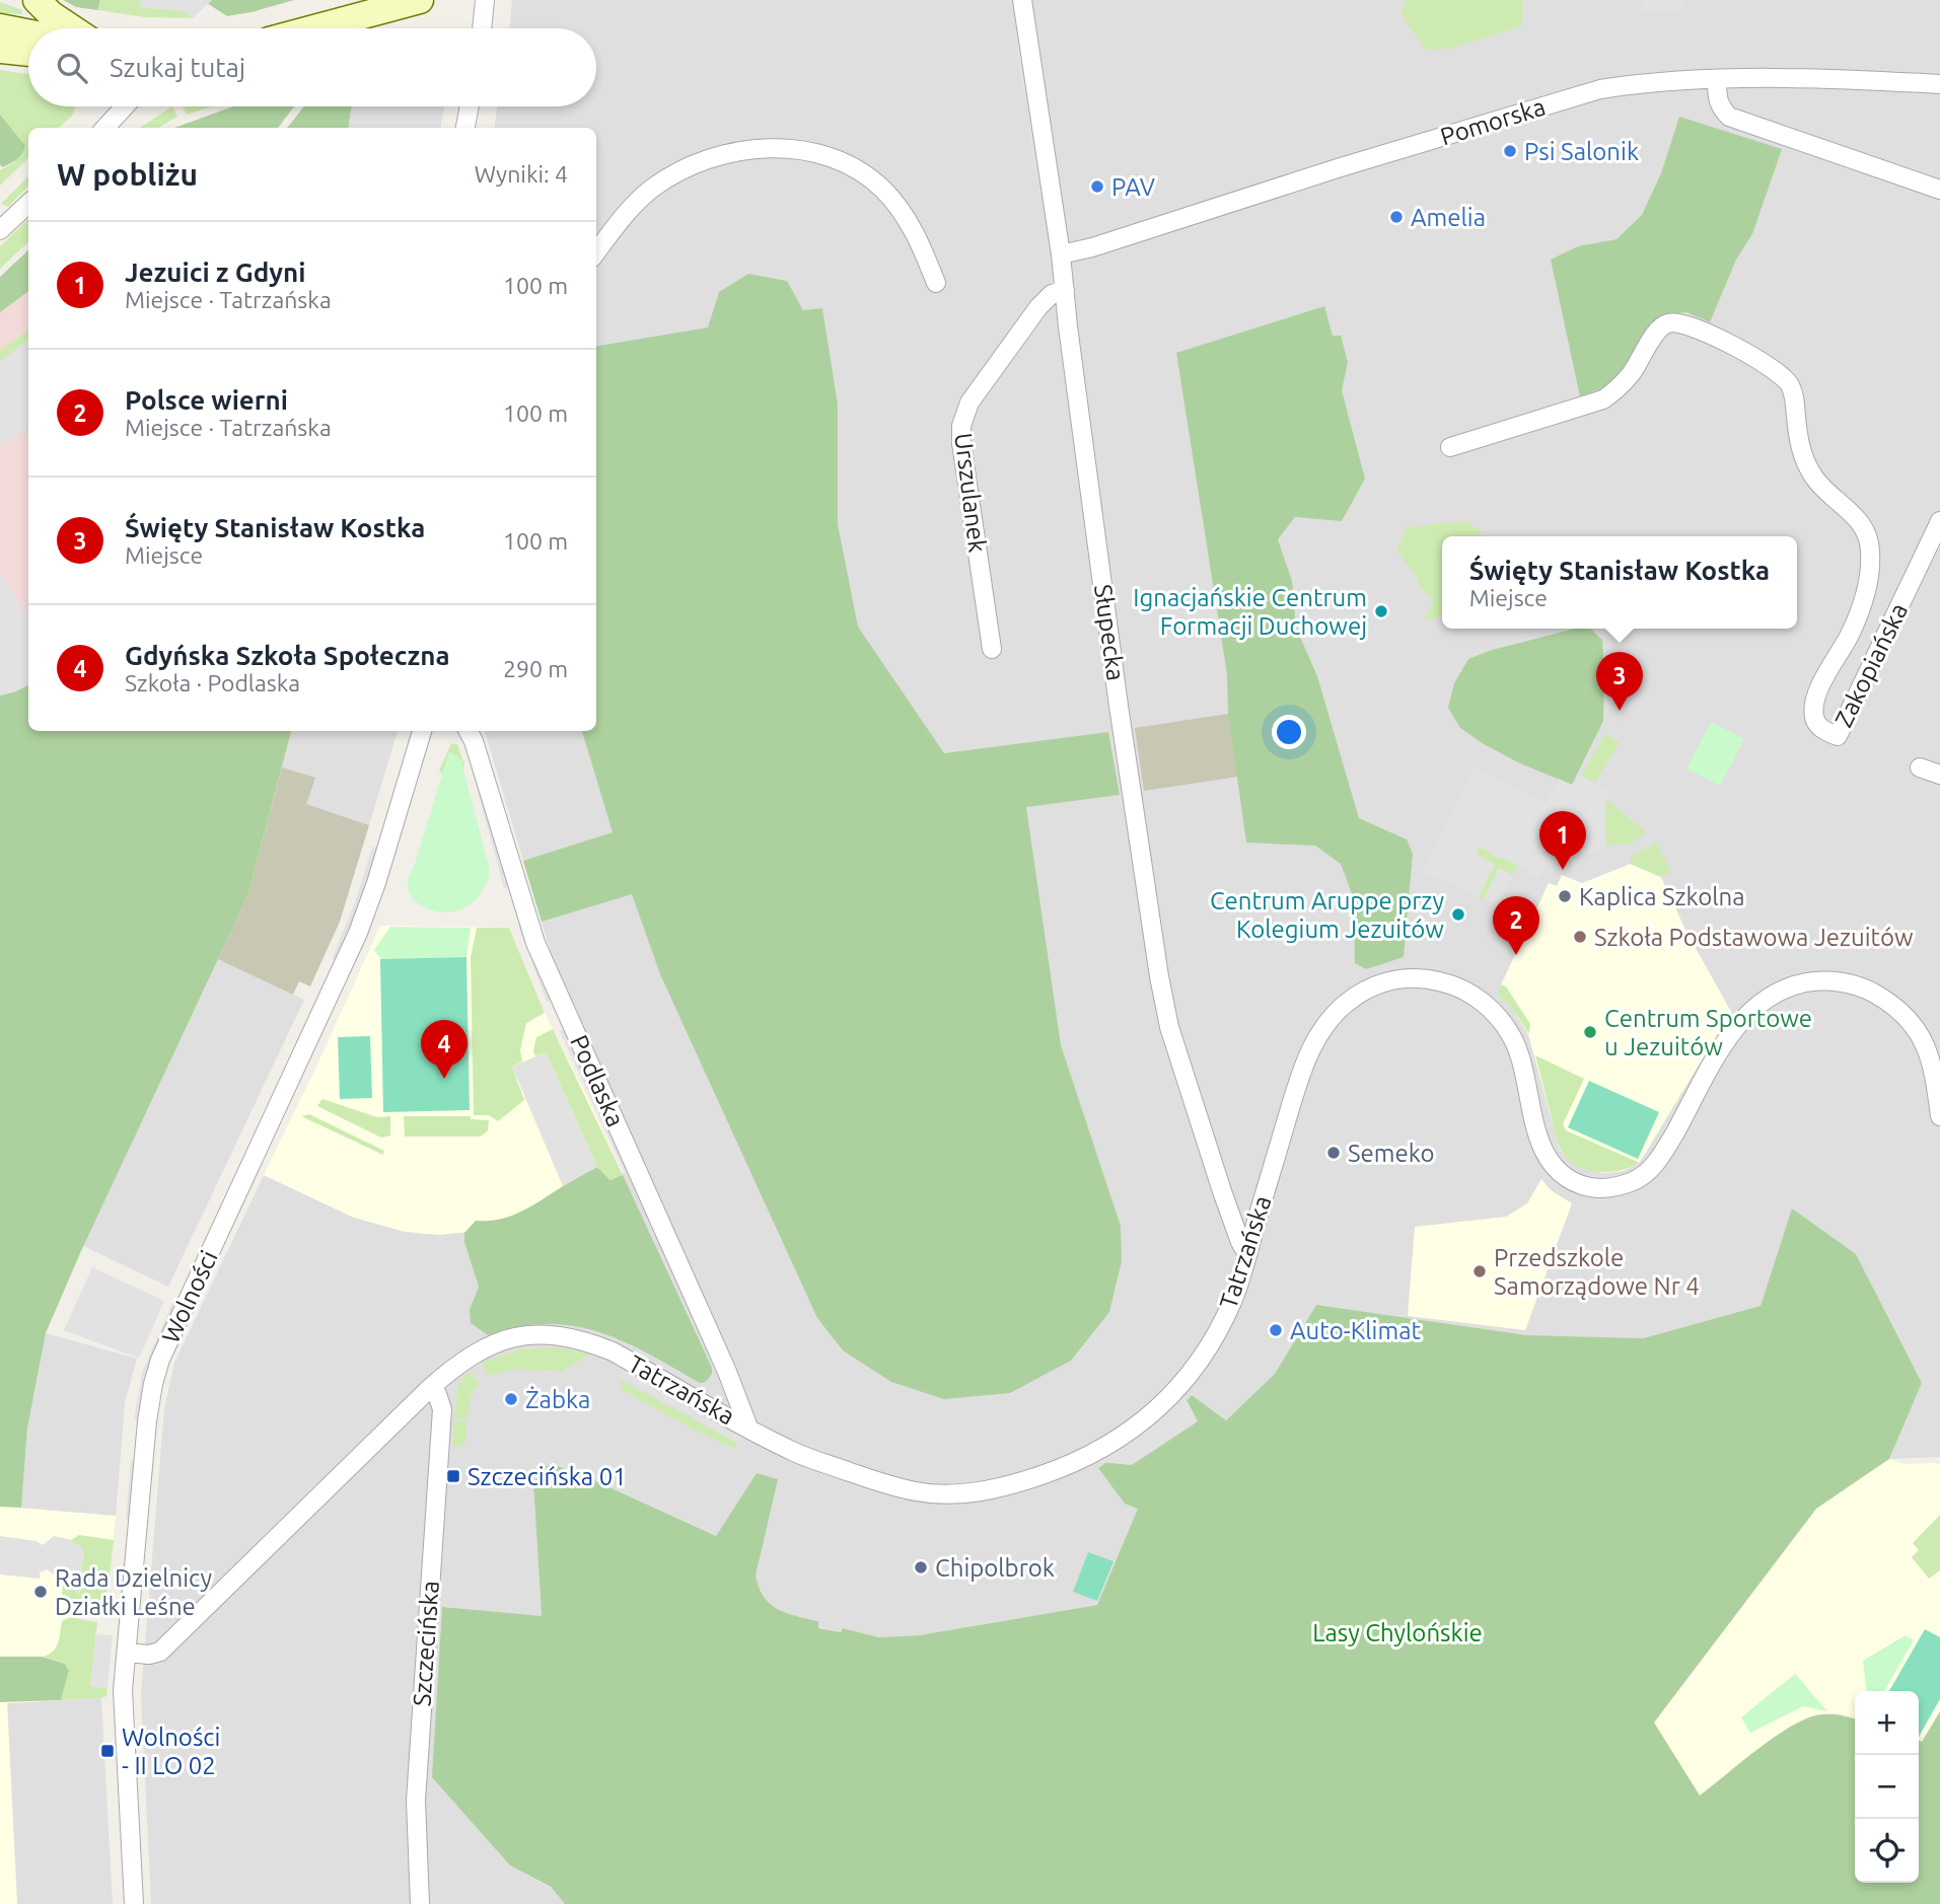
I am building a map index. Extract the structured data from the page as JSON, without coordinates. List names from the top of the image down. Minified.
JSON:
{"streets":{"street":["Pomorska","Urszulanek","Słupecka","Zakopiańska","Podlaska","Tatrzańska","Wolności","Szczecińska"]},"crossings":[["Pomorska","Słupecka"],["Urszulanek","Słupecka"],["Słupecka","Tatrzańska"],["Podlaska","Tatrzańska"],["Tatrzańska","Wolności"],["Tatrzańska","Szczecińska"]],"parks":["Lasy Chylońskie"],"places":{"other":["Psi Salonik","PAV","Amelia","Ignacjańskie Centrum Formacji Duchowej","Kaplica Szkolna","Centrum Aruppe przy Kolegium Jezuitów","Szkoła Podstawowa Jezuitów","Centrum Sportowe u Jezuitów","Semeko","Przedszkole Samorządowe Nr 4","Auto-Klimat","Żabka","Chipolbrok","Rada Dzielnicy Działki Leśne"],"transit":["Szczecińska 01","Wolności - II LO 02"]},"page":{"search":"Szukaj tutaj","heading":["W pobliżu","Wyniki: 4"],"list":[{"mark":"1","name":"Jezuici z Gdyni","note":"Miejsce · Tatrzańska","value":"100 m"},{"mark":"2","name":"Polsce wierni","note":"Miejsce · Tatrzańska","value":"100 m"},{"mark":"3","name":"Święty Stanisław Kostka","note":"Miejsce","value":"100 m"},{"mark":"4","name":"Gdyńska Szkoła Społeczna","note":"Szkoła · Podlaska","value":"290 m"}],"popup":["Święty Stanisław Kostka","Miejsce"],"pins":["3","1","2","4"],"map_buttons":["+","−"]}}
